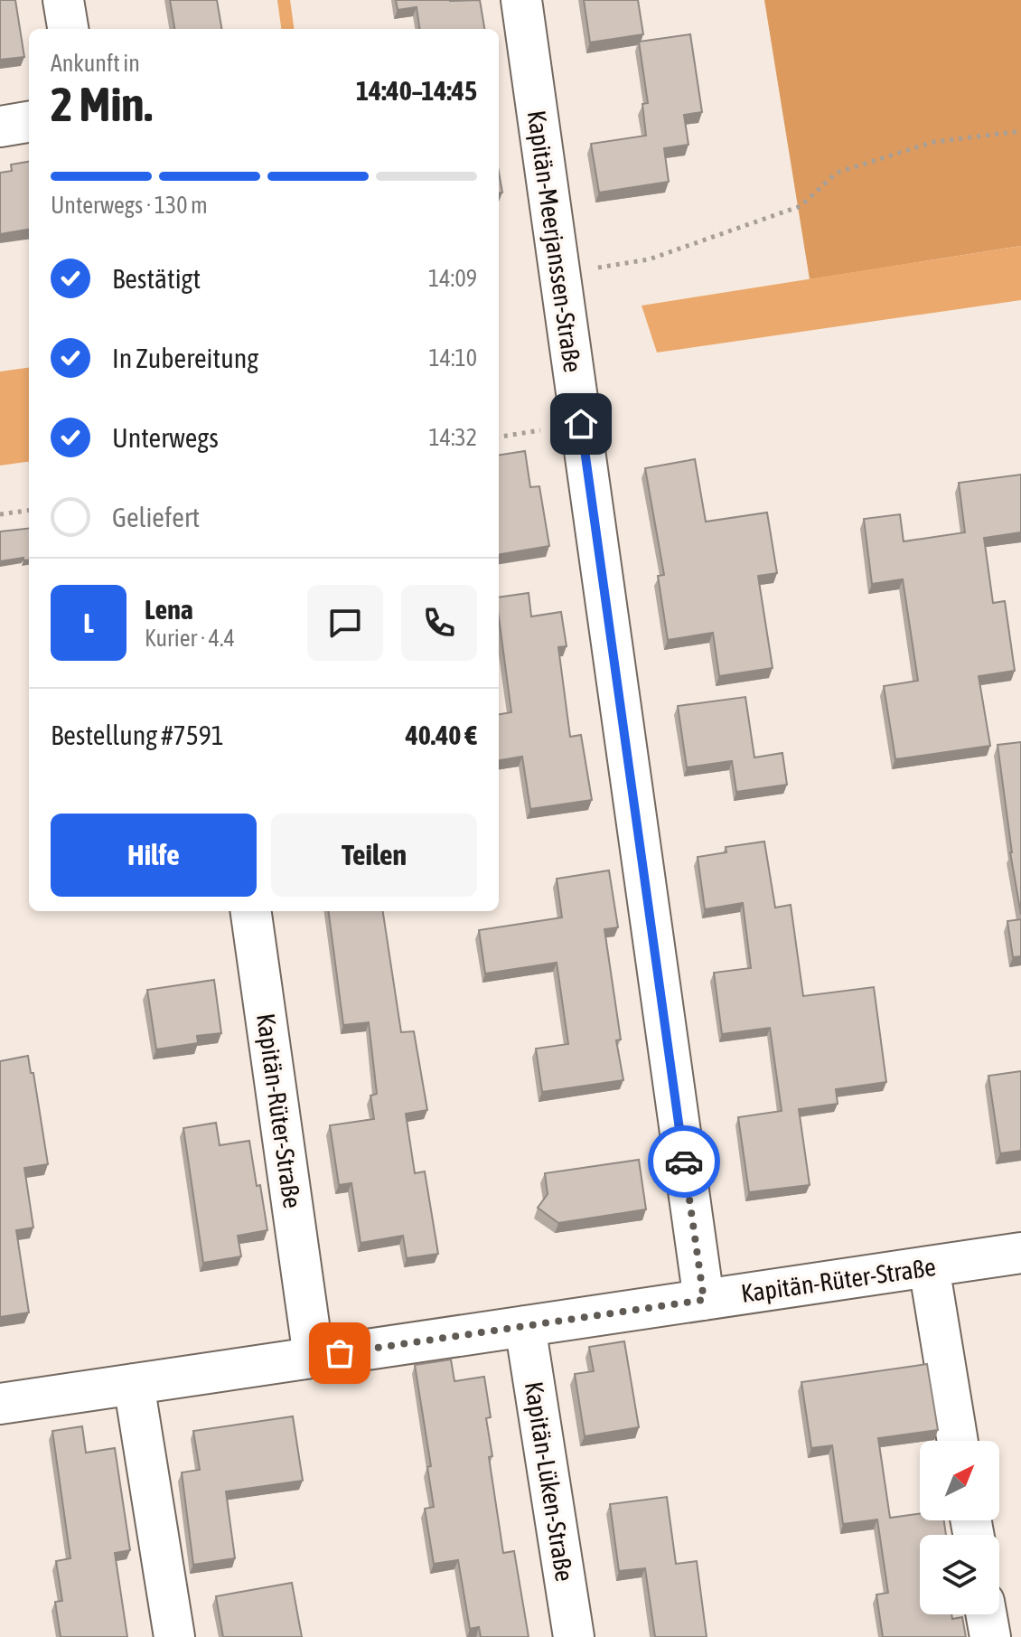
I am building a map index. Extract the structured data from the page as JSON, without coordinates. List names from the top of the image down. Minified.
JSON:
{"streets":{"street":["Kapitän-Meerjanssen-Straße","Kapitän-Rüter-Straße","Kapitän-Lüken-Straße"]},"crossings":[["Kapitän-Meerjanssen-Straße","Kapitän-Rüter-Straße"],["Kapitän-Rüter-Straße","Kapitän-Lüken-Straße"]],"north":"top right","page":{"heading":["2 Min.","Ankunft in","14:40–14:45"],"panel":["Lena","Kurier · 4.4","Bestellung #7591","40.40 €"],"bar":"Unterwegs · 130 m","list":[["Bestätigt","14:09"],["In Zubereitung","14:10"],["Unterwegs","14:32"],"Geliefert"],"round":"L","buttons":["Hilfe","Teilen"]}}
